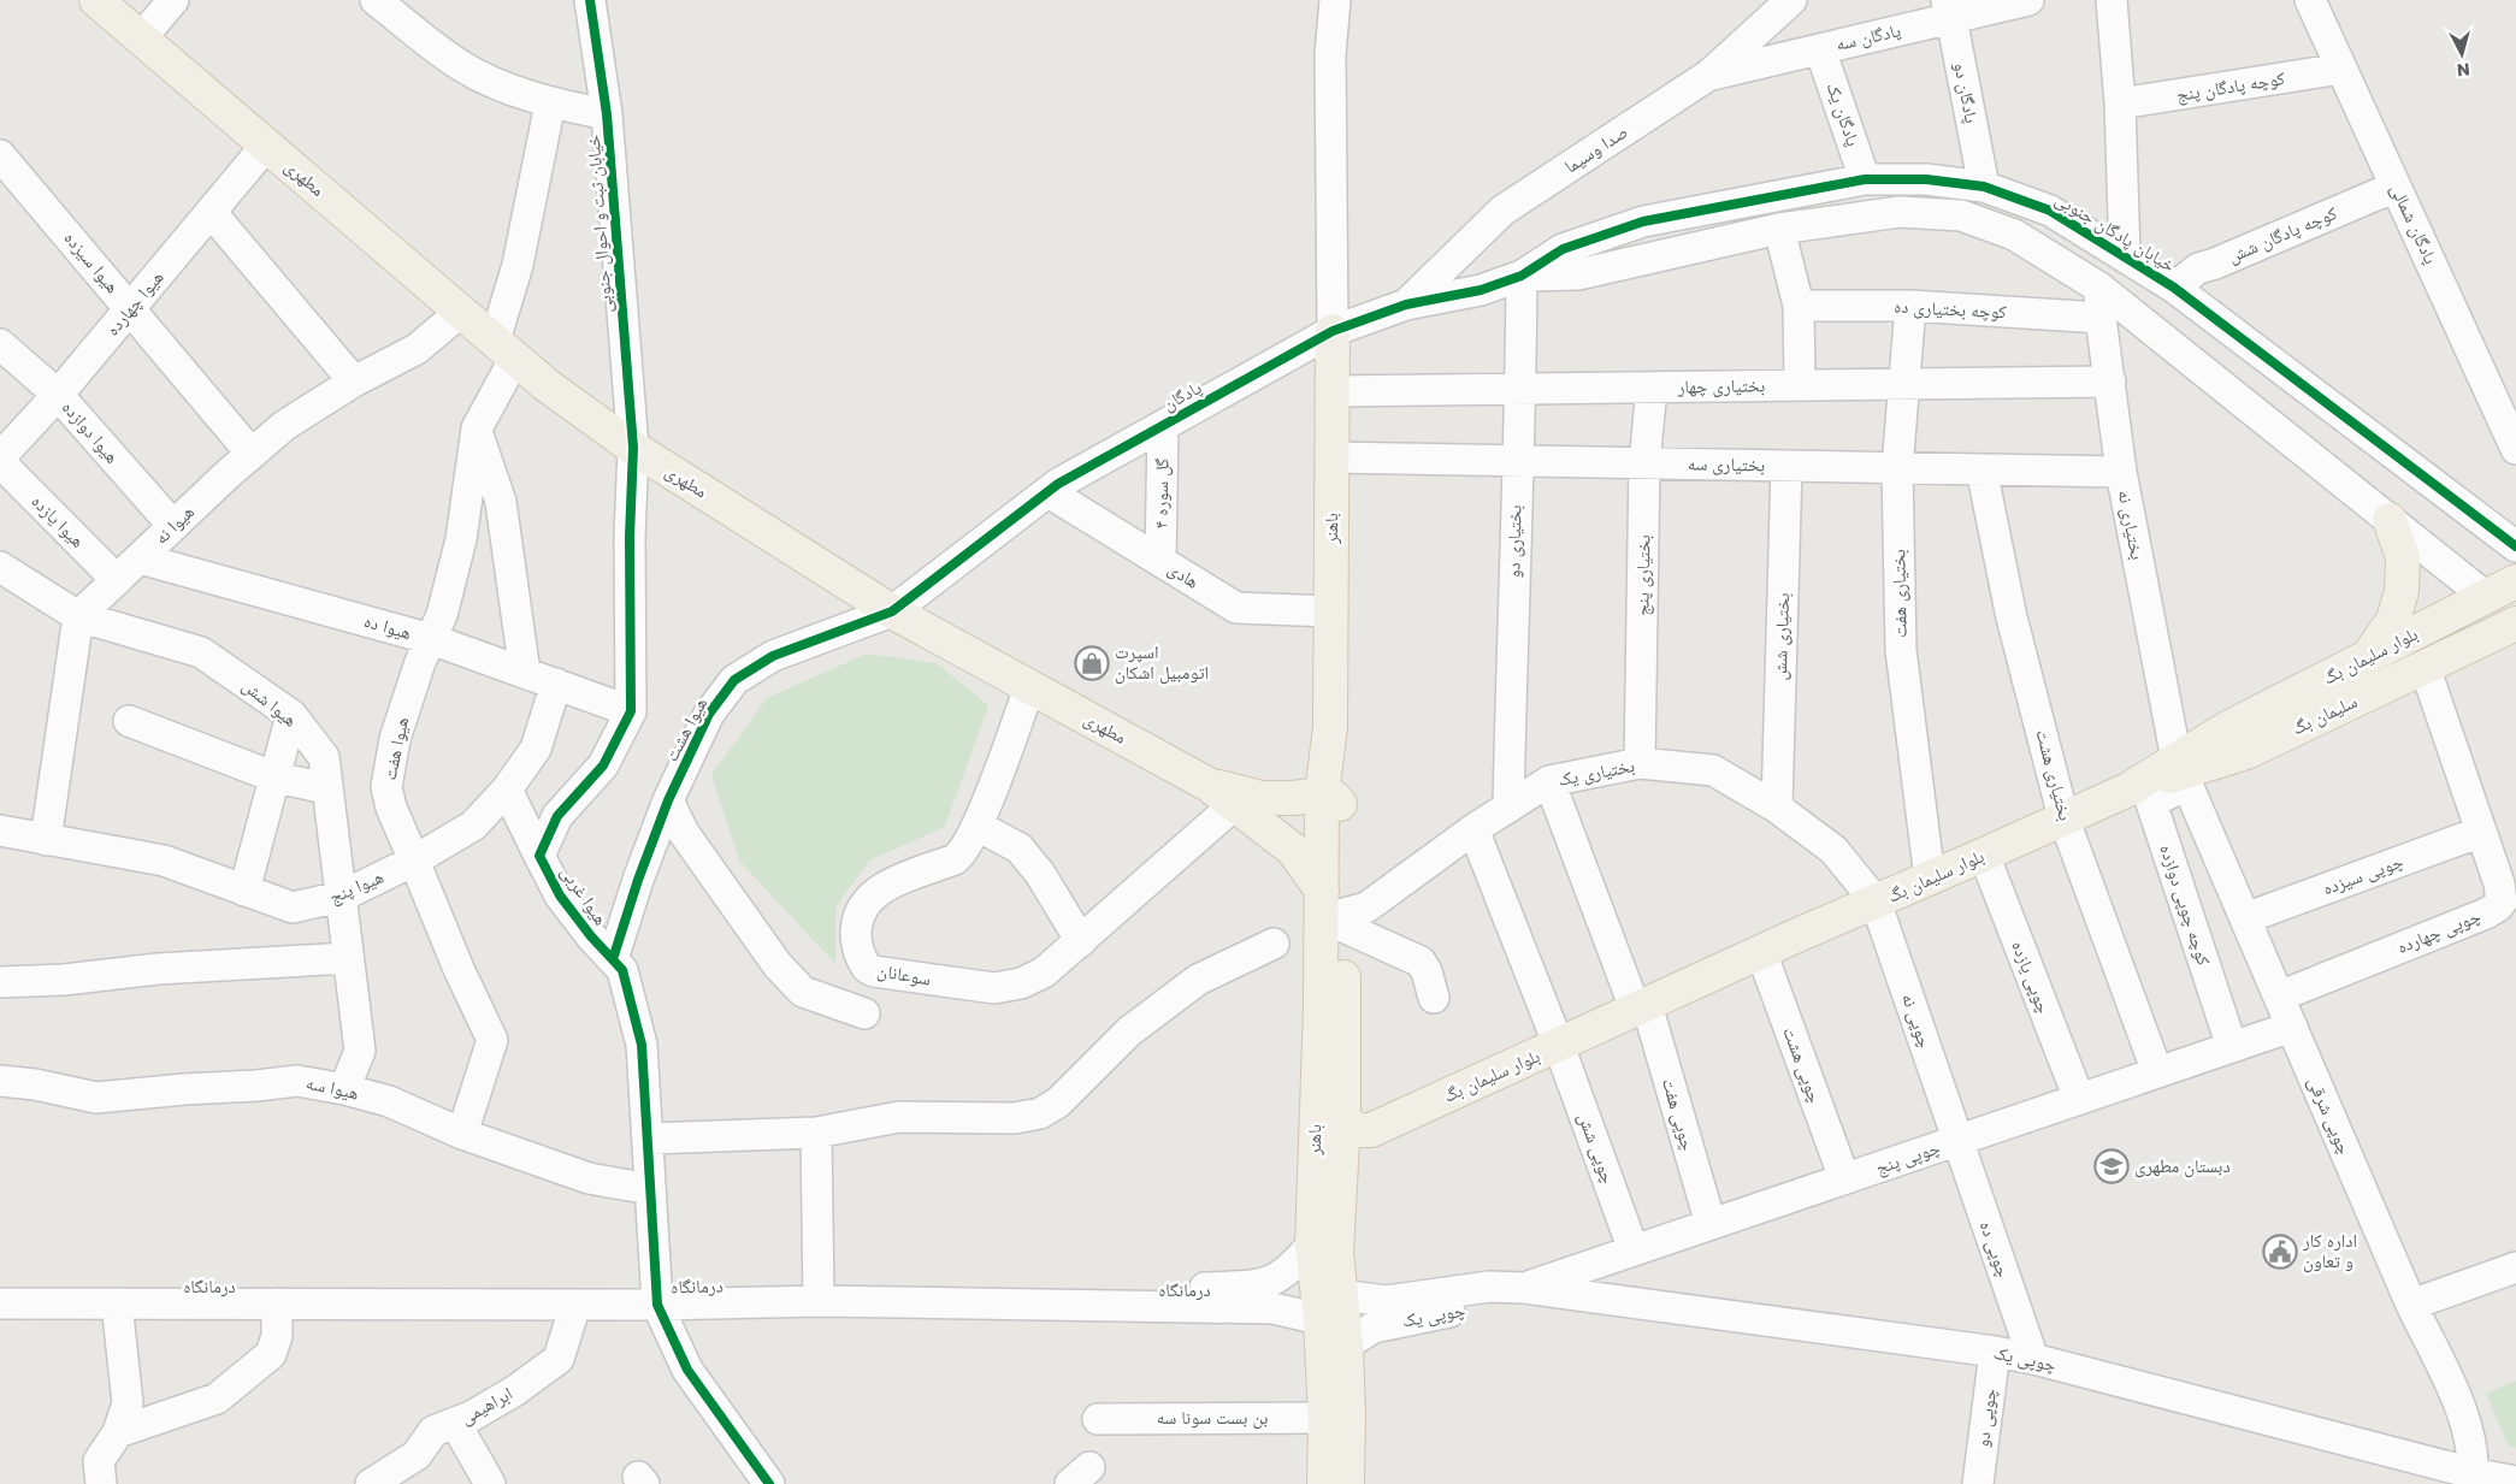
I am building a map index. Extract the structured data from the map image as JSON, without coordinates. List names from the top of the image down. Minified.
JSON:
{"streets":{"main road":["مطهری","باهنر","بلوار سلیمان بگ","سلیمان بگ"],"street":["پادگان سه","کوچه پادگان پنج","پادگان دو","پادگان یک","صدا وسیما","خیابان ثبت و احوال جنوبی","پادگان شمالی","خیابان پادگان جنوبی","کوچه پادگان شش","هیوا سیزده","هیوا چهارده","کوچه بختیاری ده","بختیاری چهار","پادگان","هیوا دوازده","بختیاری سه","گل سوره ۴","هیوا یازده","هیوا نه","بختیاری نه","بختیاری دو","هادی","بختیاری پنج","بختیاری هفت","هیوا ده","بختیاری شش","هیوا شش","هیوا هشت","هیوا هفت","بختیاری یک","بختیاری هشت","چوپی سیزده","هیوا پنج","هیوا غربی","کوچه چوپی دوازده","چوپی چهارده","سوعانان","چوپی یازده","چوپی نه","چوپی هشت","هیوا سه","چوپی هفت","چوپی شرقی","چوپی شش","چوپی پنج","چوپی ده","درمانگاه","چوپی یک","ابراهیمی","بن بست سونا سه","چوپی دو"]},"crossings":[["پادگان سه","پادگان دو"],["پادگان سه","پادگان یک"],["پادگان سه","صدا وسیما"],["کوچه پادگان پنج","پادگان شمالی"],["پادگان دو","خیابان پادگان جنوبی"],["پادگان یک","خیابان پادگان جنوبی"],["صدا وسیما","پادگان"],["مطهری","خیابان ثبت و احوال جنوبی"],["مطهری","هیوا چهارده"],["مطهری","پادگان"],["مطهری","هیوا نه"],["مطهری","باهنر"],["مطهری","هیوا هشت"],["مطهری","هیوا هفت"],["مطهری","بختیاری یک"],["مطهری","هیوا غربی"],["مطهری","سوعانان"],["خیابان ثبت و احوال جنوبی","هیوا غربی"],["پادگان شمالی","کوچه پادگان شش"],["خیابان پادگان جنوبی","کوچه پادگان شش"],["خیابان پادگان جنوبی","پادگان"],["خیابان پادگان جنوبی","بختیاری دو"],["هیوا سیزده","هیوا چهارده"],["هیوا سیزده","هیوا نه"],["هیوا چهارده","هیوا دوازده"],["هیوا چهارده","هیوا یازده"],["کوچه بختیاری ده","بختیاری نه"],["کوچه بختیاری ده","بختیاری هفت"],["بختیاری چهار","بختیاری نه"],["بختیاری چهار","باهنر"],["بختیاری چهار","بختیاری دو"],["بختیاری چهار","بختیاری پنج"],["بختیاری چهار","بختیاری هفت"],["پادگان","گل سوره ۴"],["پادگان","باهنر"],["پادگان","بختیاری دو"],["پادگان","هادی"],["پادگان","هیوا هشت"],["هیوا دوازده","هیوا نه"],["بختیاری سه","بختیاری نه"],["بختیاری سه","باهنر"],["بختیاری سه","بختیاری دو"],["بختیاری سه","بختیاری پنج"],["بختیاری سه","بختیاری هفت"],["بختیاری سه","بختیاری شش"],["بختیاری سه","بختیاری هشت"],["گل سوره ۴","هادی"],["هیوا یازده","هیوا نه"],["هیوا نه","هیوا ده"],["هیوا نه","هیوا شش"],["بختیاری نه","بلوار سلیمان بگ"],["بختیاری نه","سلیمان بگ"],["بختیاری نه","کوچه چوپی دوازده"],["بختیاری نه","چوپی شرقی"],["باهنر","هادی"],["باهنر","بلوار سلیمان بگ"],["باهنر","بختیاری یک"],["باهنر","درمانگاه"],["باهنر","چوپی یک"],["باهنر","بن بست سونا سه"],["بختیاری دو","بختیاری یک"],["بختیاری پنج","بختیاری یک"],["بختیاری هفت","بلوار سلیمان بگ"],["هیوا ده","هیوا هفت"],["هیوا ده","هیوا پنج"],["هیوا ده","هیوا غربی"],["بختیاری شش","بختیاری یک"],["بلوار سلیمان بگ","سلیمان بگ"],["بلوار سلیمان بگ","بختیاری یک"],["بلوار سلیمان بگ","بختیاری هشت"],["بلوار سلیمان بگ","کوچه چوپی دوازده"],["بلوار سلیمان بگ","چوپی یازده"],["بلوار سلیمان بگ","چوپی نه"],["بلوار سلیمان بگ","چوپی هشت"],["بلوار سلیمان بگ","چوپی هفت"],["بلوار سلیمان بگ","چوپی شرقی"],["بلوار سلیمان بگ","چوپی شش"],["هیوا شش","هیوا پنج"],["هیوا شش","هیوا سه"],["سلیمان بگ","کوچه چوپی دوازده"],["سلیمان بگ","چوپی چهارده"],["سلیمان بگ","چوپی شرقی"],["هیوا هشت","هیوا غربی"],["هیوا هفت","هیوا پنج"],["هیوا هفت","هیوا سه"],["بختیاری یک","چوپی نه"],["بختیاری یک","چوپی هفت"],["بختیاری یک","چوپی شش"],["بختیاری هشت","چوپی پنج"],["چوپی سیزده","چوپی چهارده"],["چوپی سیزده","چوپی شرقی"],["هیوا غربی","هیوا سه"],["هیوا غربی","درمانگاه"],["کوچه چوپی دوازده","چوپی شرقی"],["کوچه چوپی دوازده","چوپی پنج"],["چوپی چهارده","چوپی شرقی"],["چوپی یازده","چوپی پنج"],["چوپی نه","چوپی پنج"],["چوپی نه","چوپی ده"],["چوپی هشت","چوپی پنج"],["چوپی هفت","چوپی پنج"],["چوپی شرقی","چوپی پنج"],["چوپی شرقی","چوپی یک"],["چوپی شش","چوپی پنج"],["چوپی پنج","چوپی ده"],["چوپی پنج","چوپی یک"],["چوپی ده","چوپی یک"],["درمانگاه","ابراهیمی"],["چوپی یک","چوپی دو"]],"places":{"shop":["اسپرت اتومبیل اشکان"],"school or university":["دبستان مطهری"],"public building":["اداره کار و تعاون"]},"north":"bottom"}
